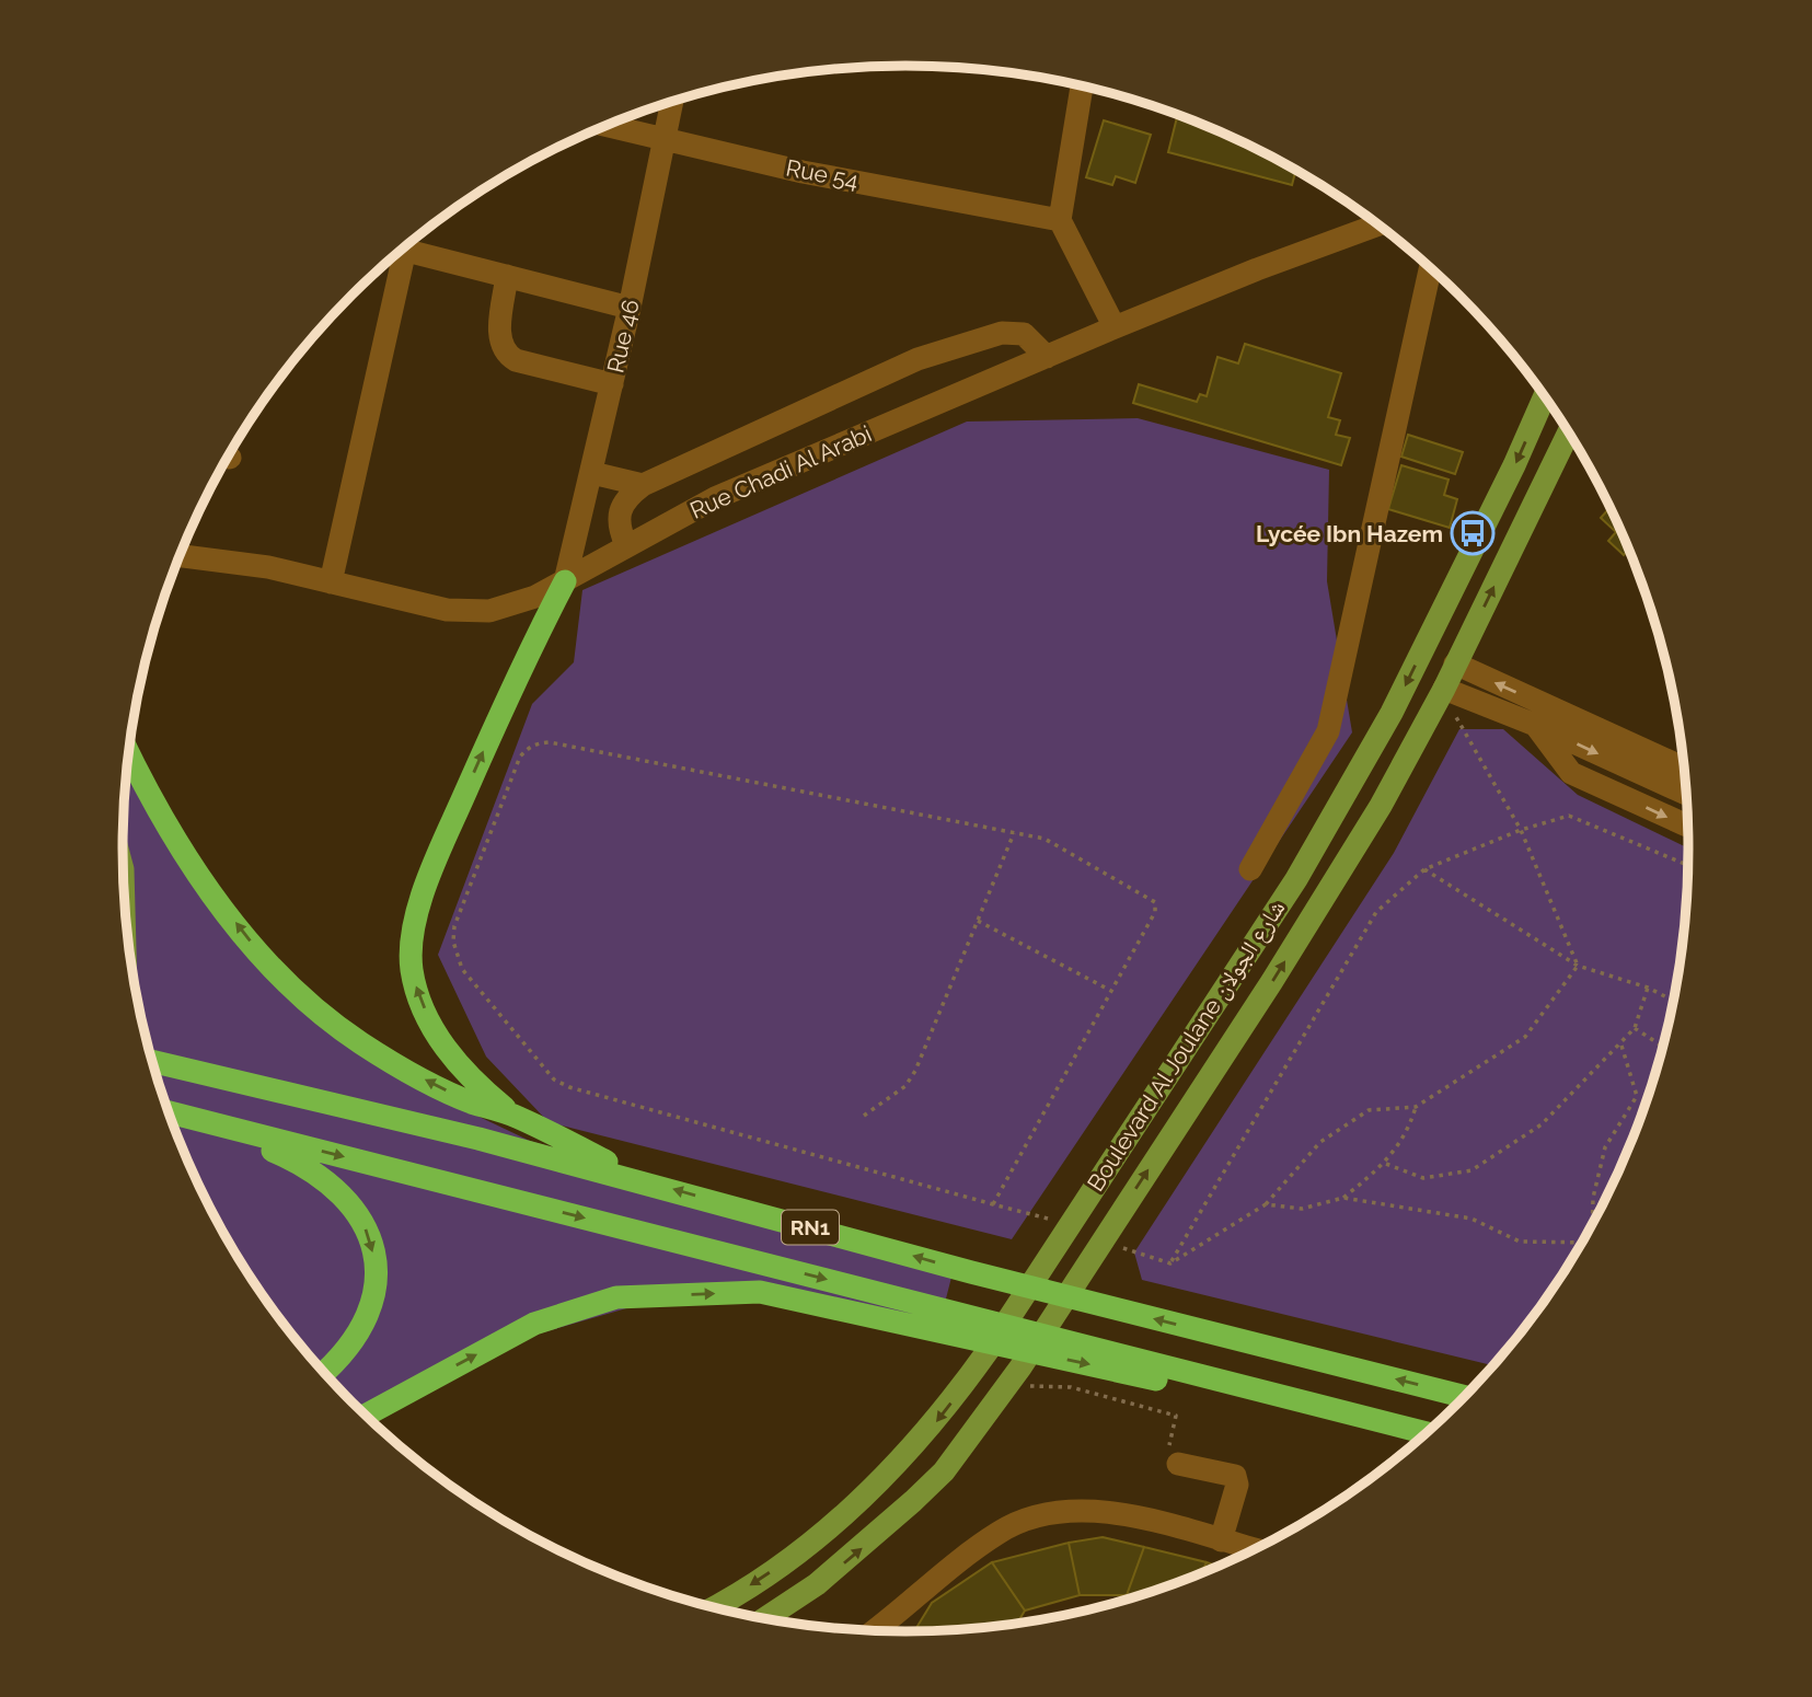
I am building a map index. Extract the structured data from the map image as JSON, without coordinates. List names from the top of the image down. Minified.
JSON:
{"streets":{"highway":["RN1"],"main road":["Boulevard Al Joulane شارع الجولان"],"street":["Rue 54","Rue 46","Rue Chadi Al Arabi"]},"crossings":[["Rue 54","Rue 46"],["Rue 46","Rue Chadi Al Arabi"]],"places":{"bus stop":["Lycée Ibn Hazem"]}}
